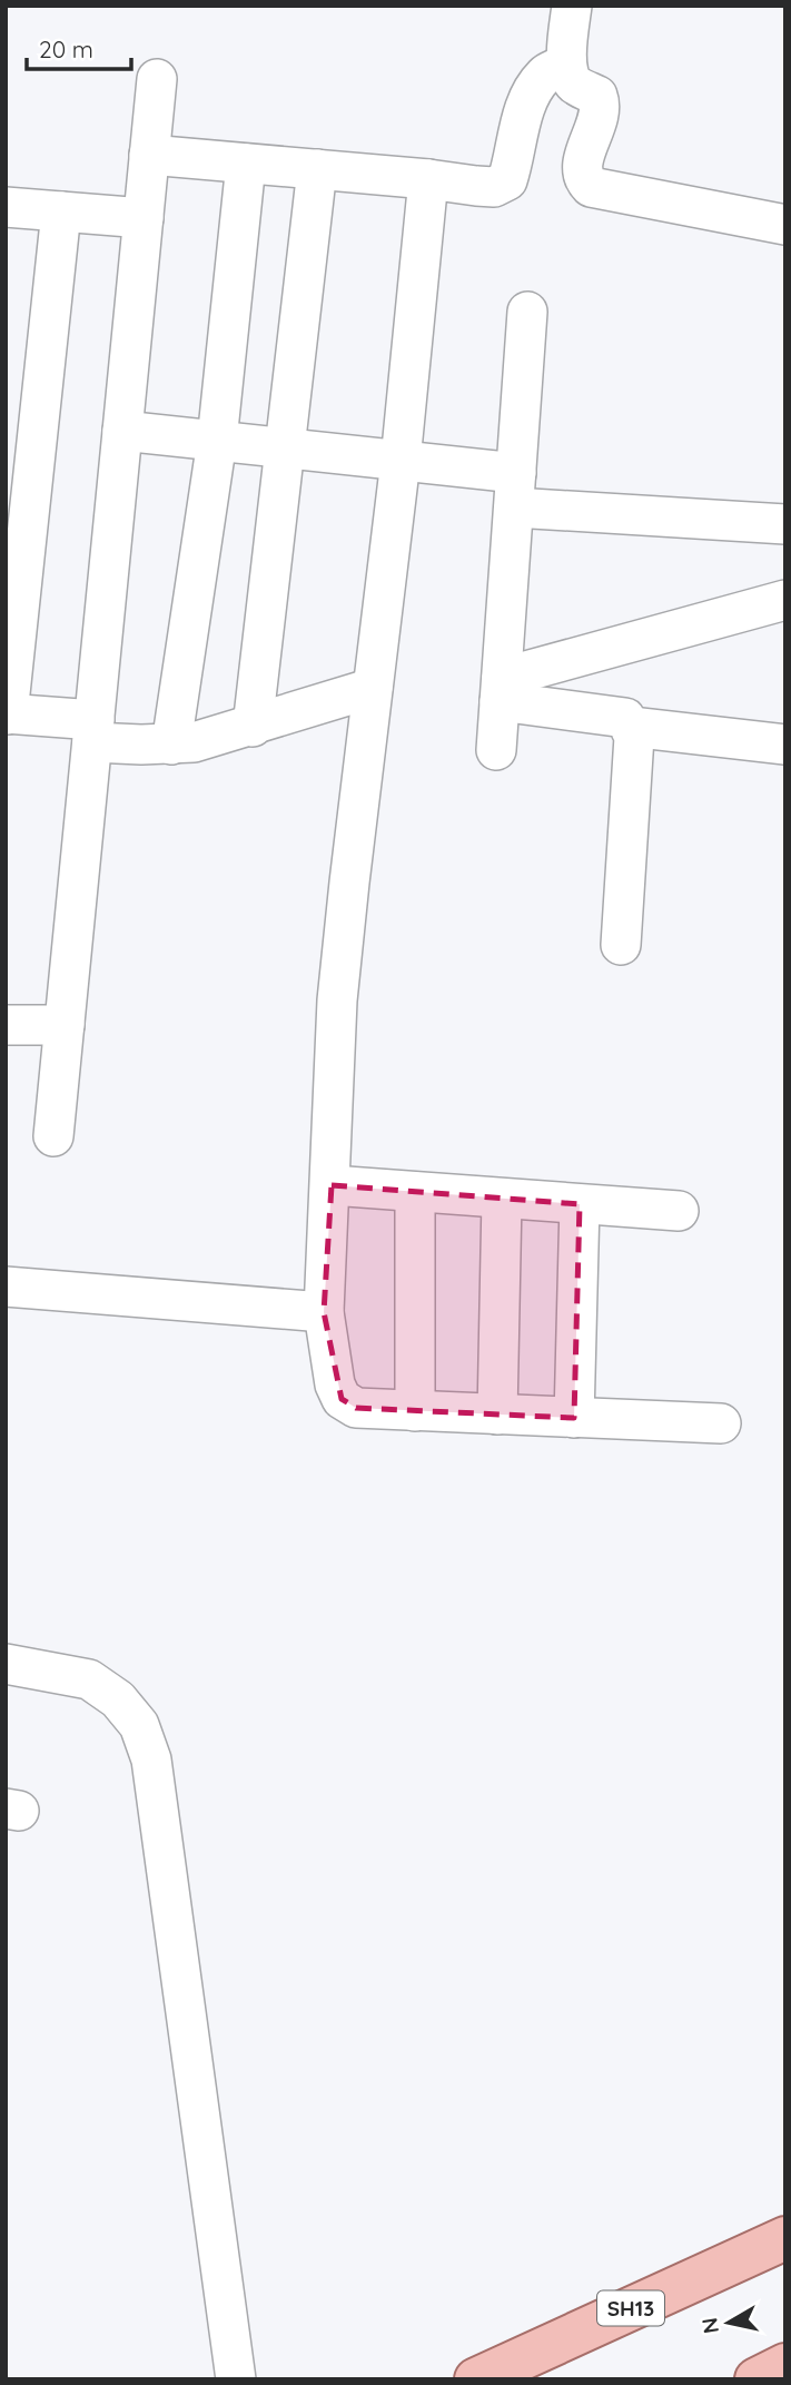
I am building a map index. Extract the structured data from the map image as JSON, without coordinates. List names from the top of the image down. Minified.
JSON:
{"streets":{"main road":["SH13"]},"scale_bar":"20 m","north":"left"}
